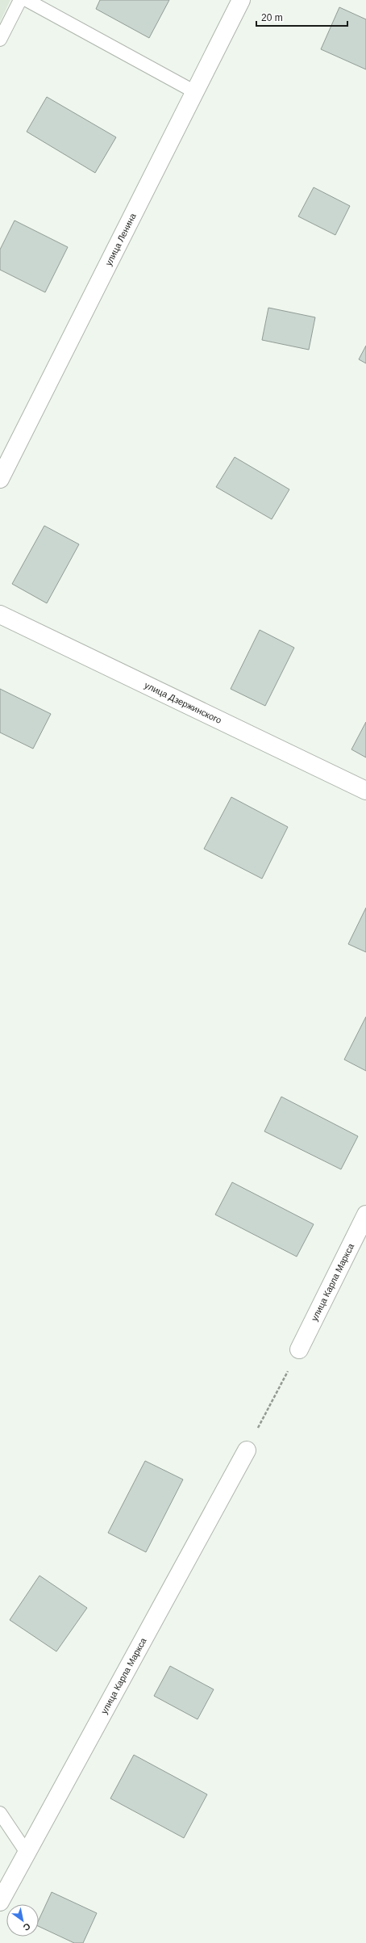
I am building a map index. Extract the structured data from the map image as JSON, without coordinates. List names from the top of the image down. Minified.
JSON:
{"streets":{"street":["улица Ленина","улица Дзержинского","улица Карла Маркса"]},"scale_bar":"20 m","north":"bottom right"}
